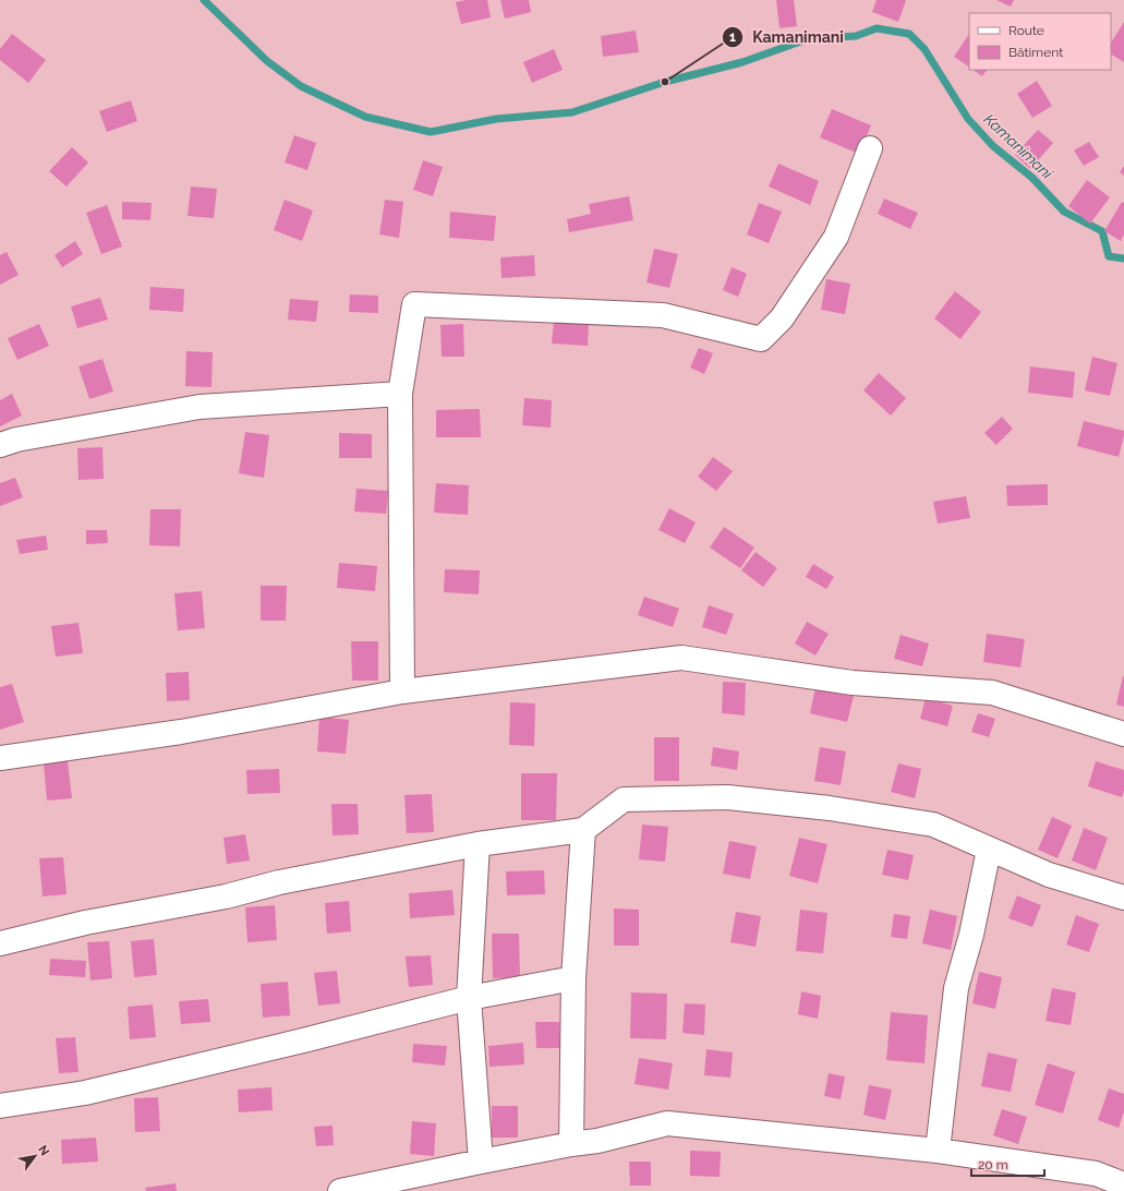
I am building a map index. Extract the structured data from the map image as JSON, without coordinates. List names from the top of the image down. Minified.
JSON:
{"water":["Kamanimani"],"places":["Kamanimani"],"legend":["Route","Bâtiment"],"scale_bar":"20 m","north":"top right"}
